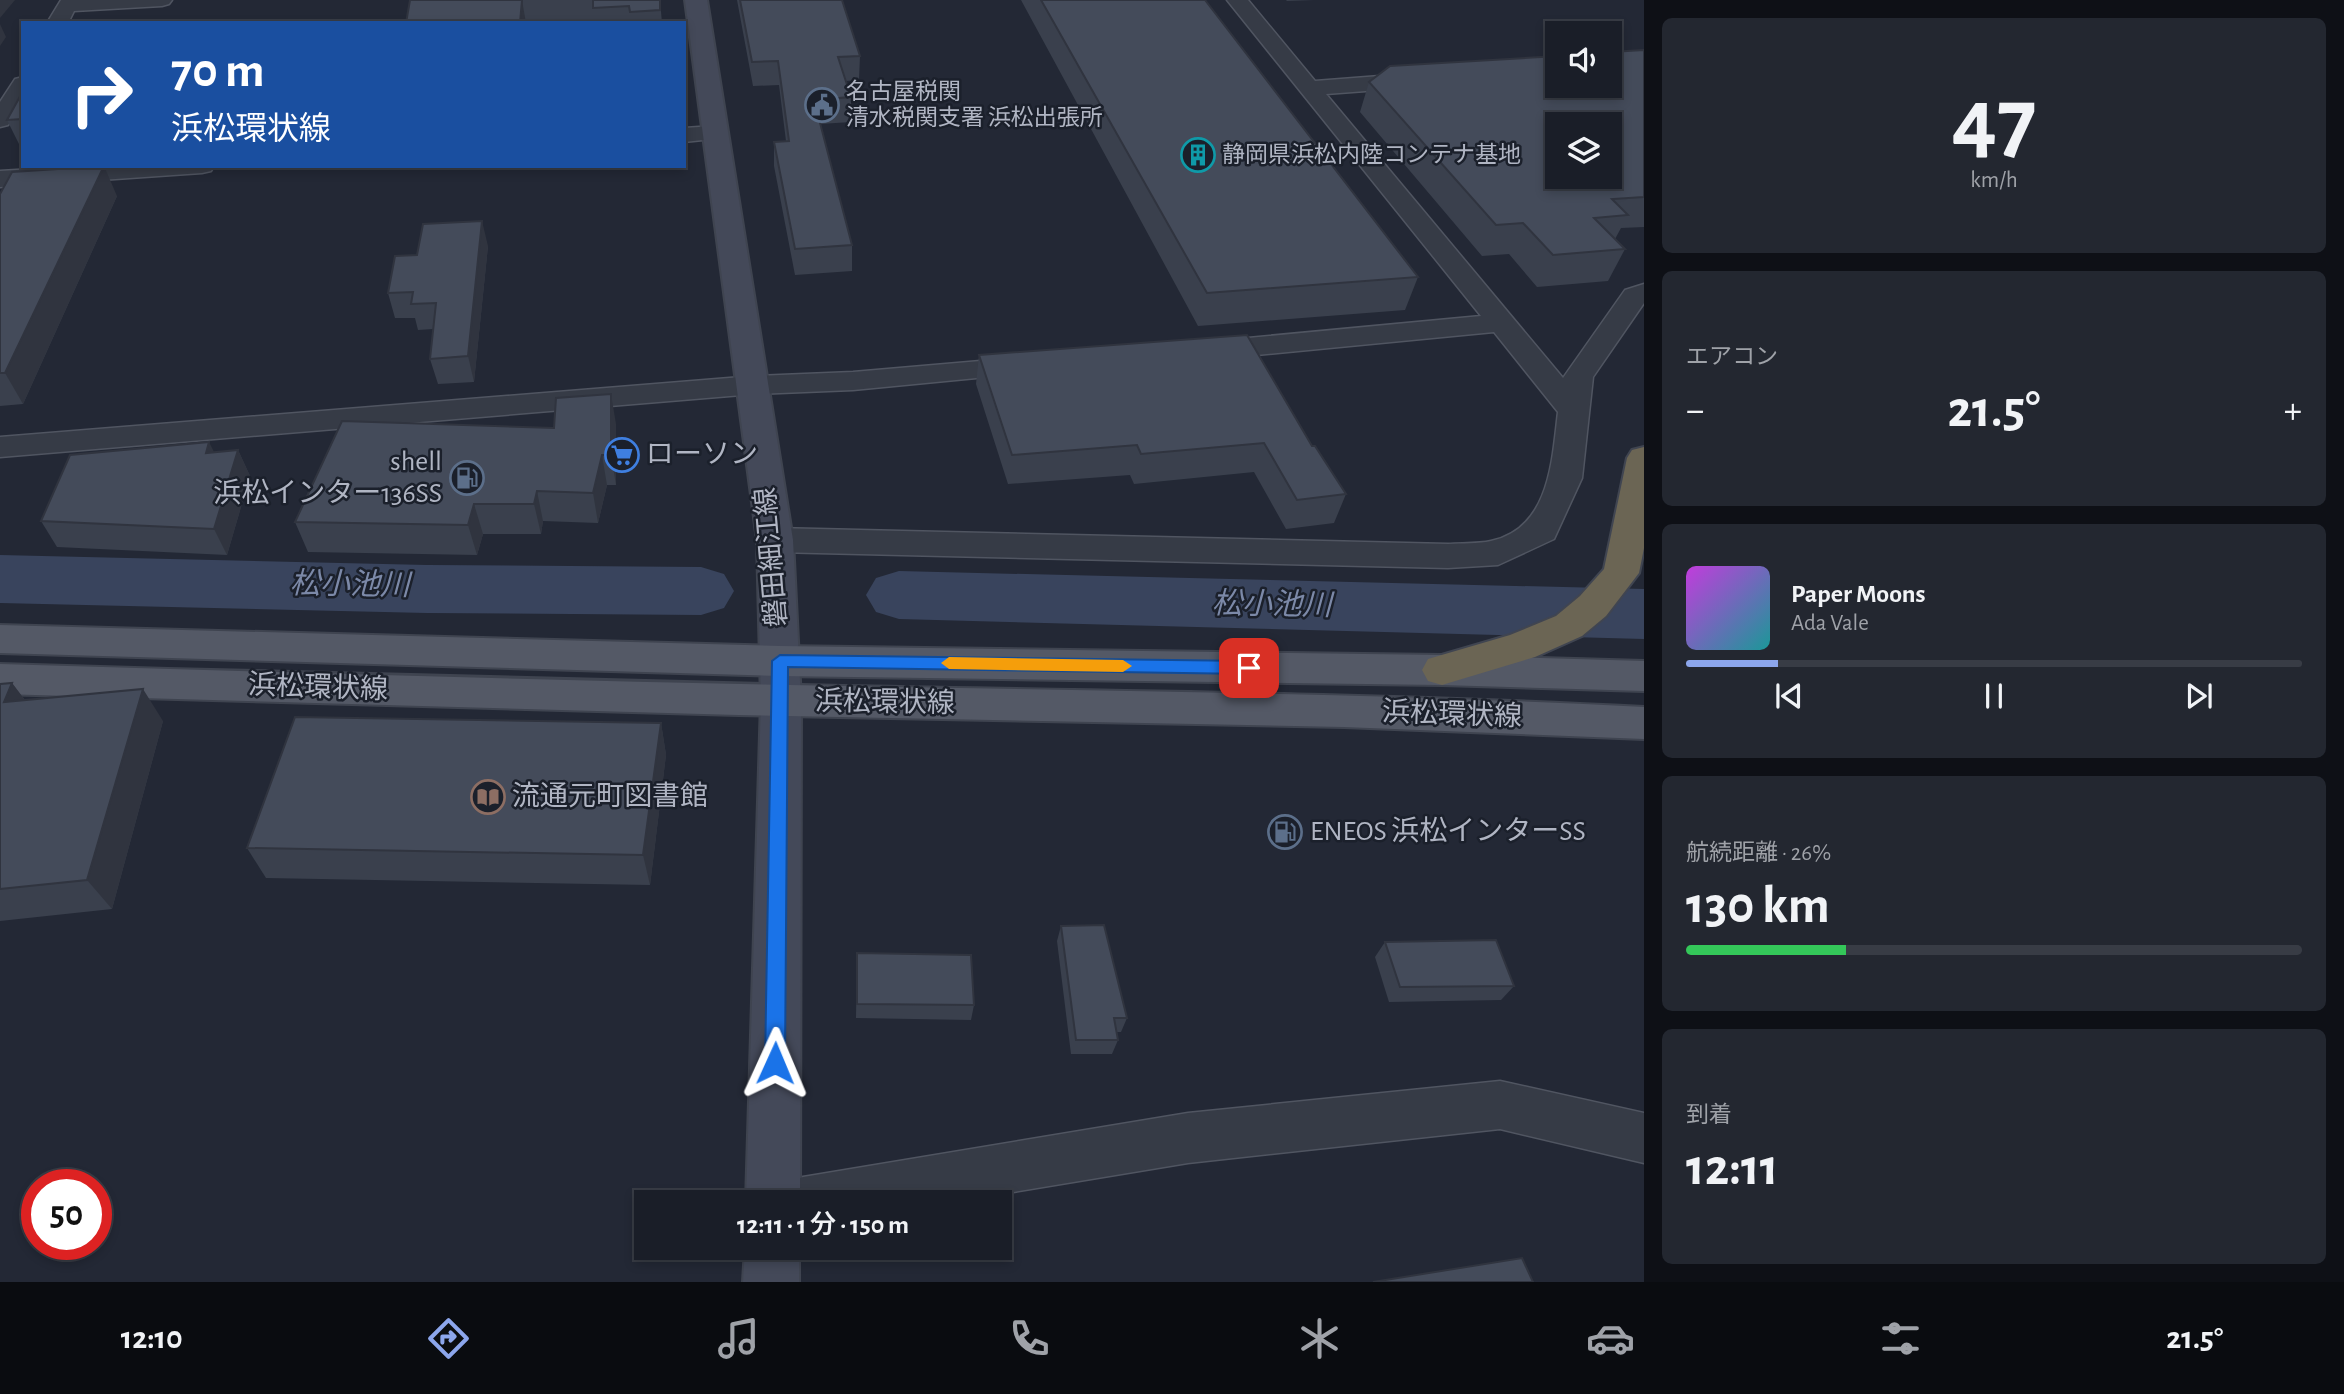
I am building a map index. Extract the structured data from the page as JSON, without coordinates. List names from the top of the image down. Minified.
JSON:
{"streets":{"main road":["磐田細江線","浜松環状線"]},"crossings":[["磐田細江線","浜松環状線"]],"water":["松小池川"],"places":{"public building":["名古屋税関 清水税関支署 浜松出張所"],"building":["静岡県浜松内陸コンテナ基地"],"supermarket":["ローソン"],"fuel station":["shell 浜松インター136SS","ENEOS 浜松インターSS"],"library":["流通元町図書館"]},"page":{"tile":[["47","km/h"],"エアコン",["航続距離 · 26%","130 km"],["到着","12:11"]],"turn":["70 m","浜松環状線"],"heat":["−","21.5°","+"],"song":["Paper Moons","Ada Vale"],"limit":"50","trip":"12:11 · 1 分 · 150 m","tabs":["12:10","21.5°"]}}
